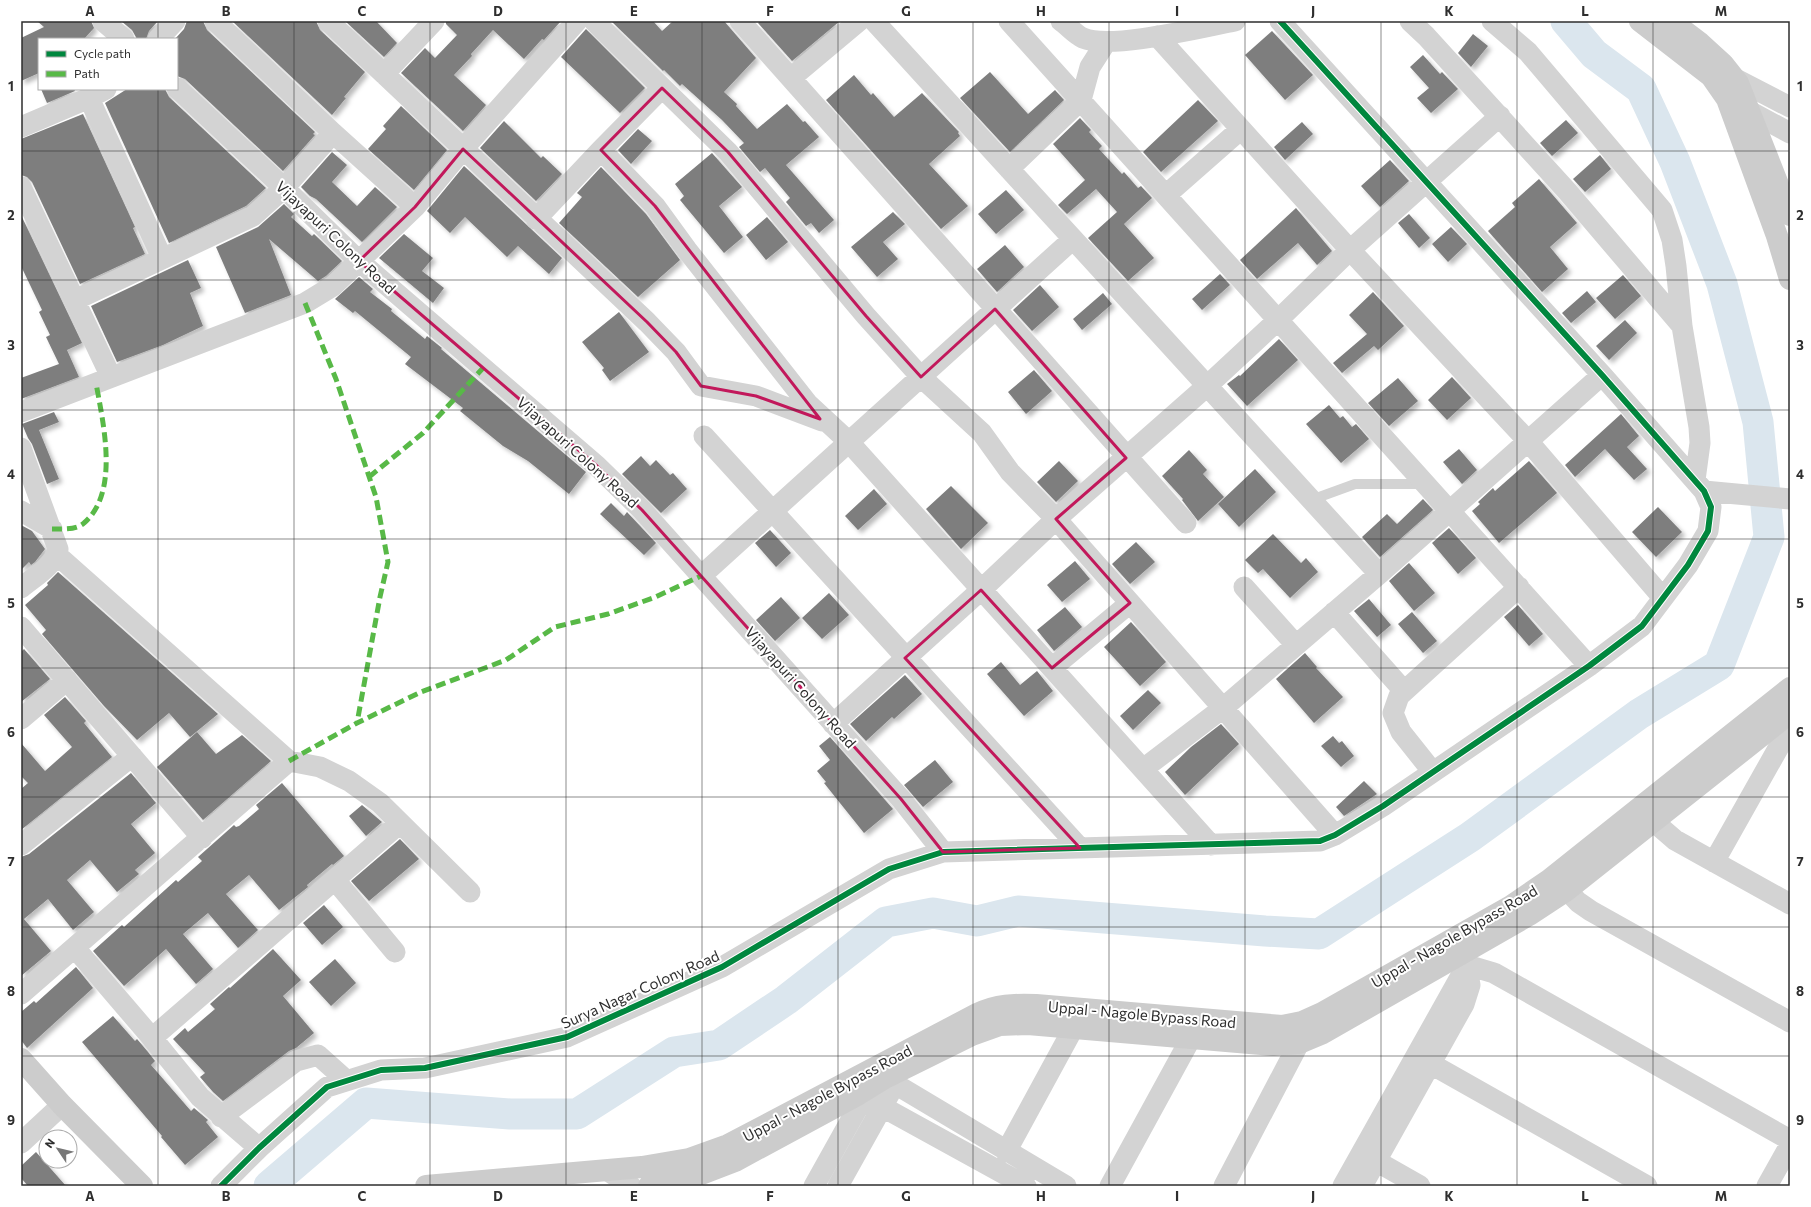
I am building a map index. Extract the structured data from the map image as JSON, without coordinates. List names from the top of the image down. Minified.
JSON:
{"streets":{"street":["Vijayapuri Colony Road","Uppal - Nagole Bypass Road","Surya Nagar Colony Road"]},"crossings":[["Vijayapuri Colony Road","Surya Nagar Colony Road"]],"legend":["Cycle path","Path"],"north":"top left","grid":{"columns":["A","B","C","D","E","F","G","H","I","J","K","L","M"],"rows":["1","2","3","4","5","6","7","8","9"]}}
